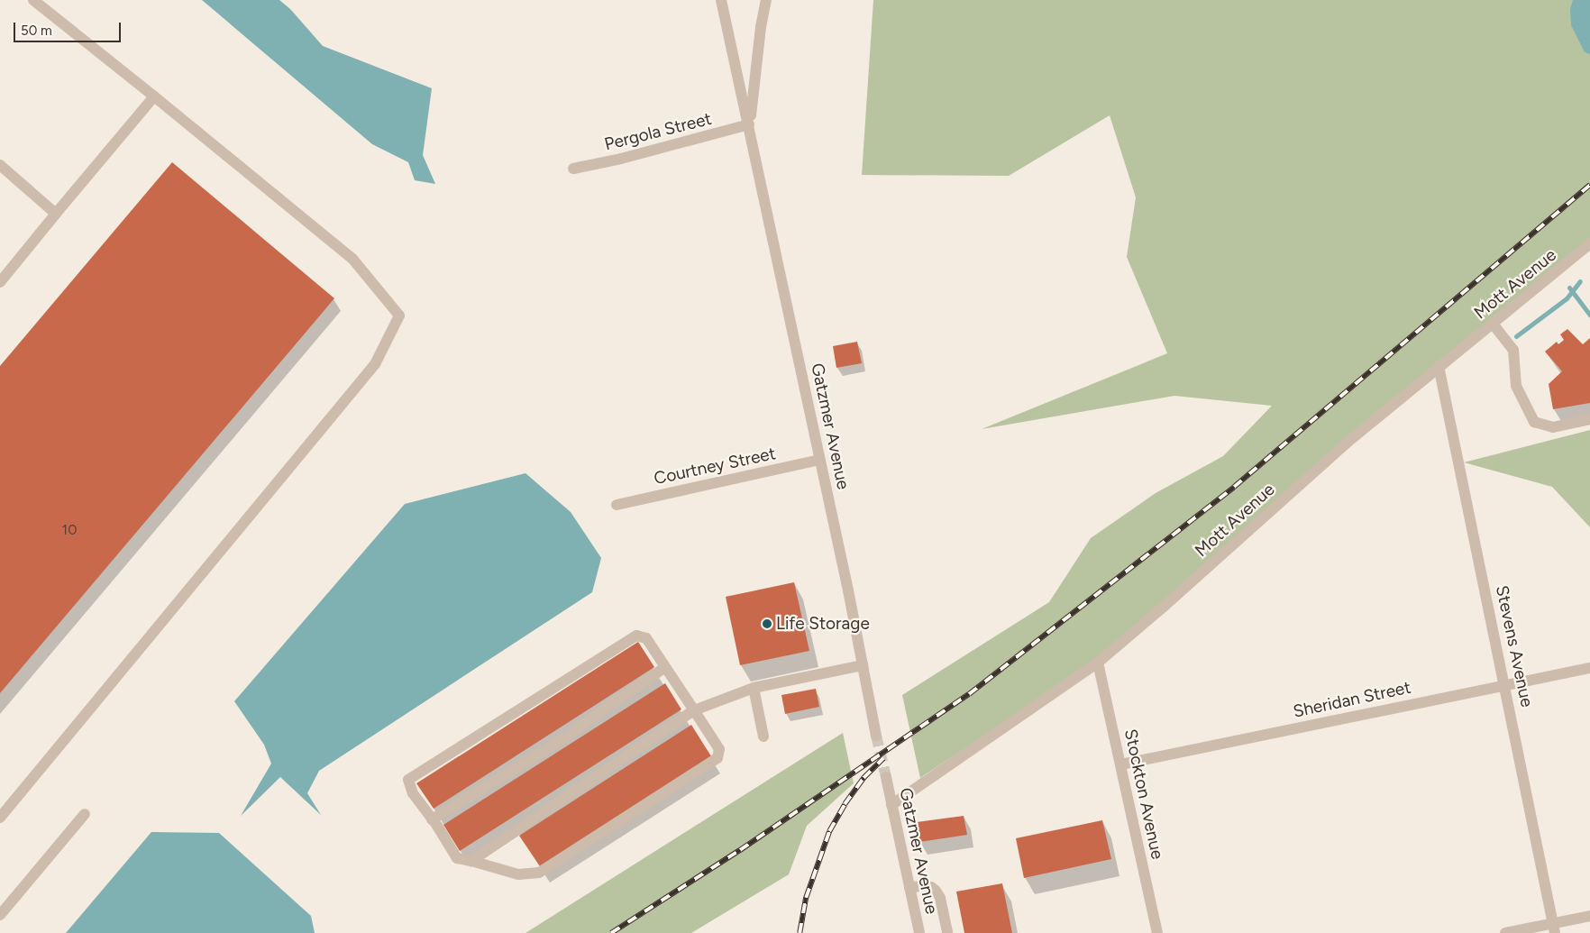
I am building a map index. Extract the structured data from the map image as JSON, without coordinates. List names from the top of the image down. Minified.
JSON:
{"streets":{"street":["Pergola Street","Mott Avenue","Gatzmer Avenue","Courtney Street","Stevens Avenue","Sheridan Street","Stockton Avenue"]},"crossings":[["Pergola Street","Gatzmer Avenue"],["Mott Avenue","Gatzmer Avenue"],["Mott Avenue","Stevens Avenue"],["Mott Avenue","Stockton Avenue"],["Gatzmer Avenue","Courtney Street"],["Stevens Avenue","Sheridan Street"],["Sheridan Street","Stockton Avenue"]],"places":["Life Storage"],"house_numbers":["10"],"scale_bar":"50 m"}
